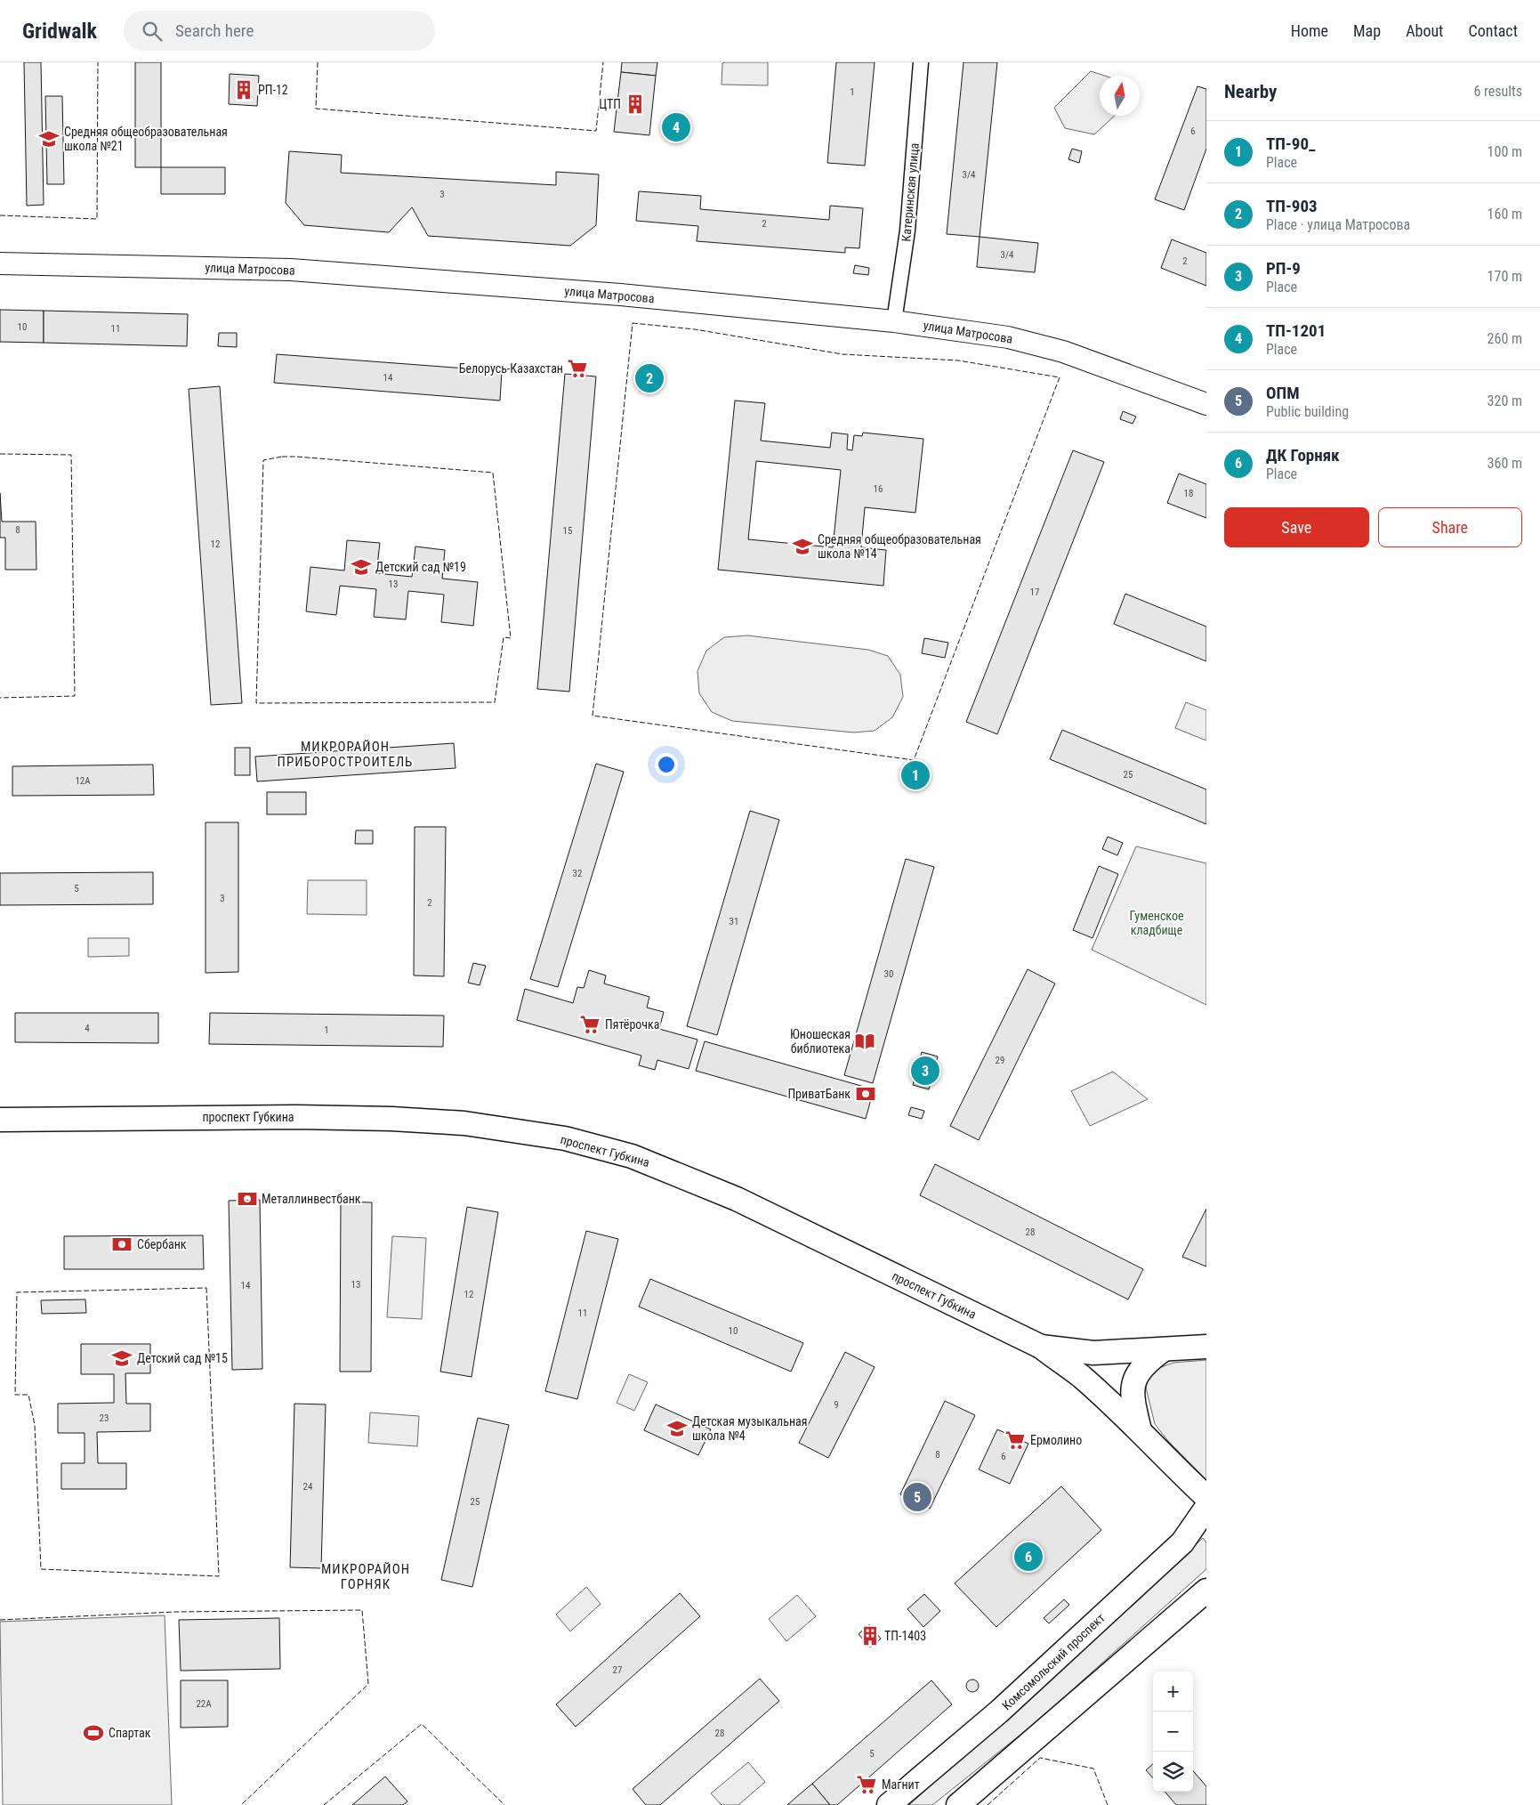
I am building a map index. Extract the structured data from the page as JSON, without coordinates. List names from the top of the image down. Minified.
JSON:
{"streets":{"main road":["улица Матросова","проспект Губкина","Комсомольский проспект"],"street":["Катеринская улица"]},"crossings":[["Катеринская улица","улица Матросова"]],"districts":["МИКРОРАЙОН ПРИБОРОСТРОИТЕЛЬ","МИКРОРАЙОН ГОРНЯК"],"parks":["Гуменское кладбище"],"places":{"building":["РП-12","ЦТП","ТП-1403"],"school or university":["Средняя общеобразовательная школа №21","Средняя общеобразовательная школа №14","Детский сад №19","Детский сад №15","Детская музыкальная школа №4"],"supermarket":["Белорусь-Казахстан","Пятёрочка","Ермолино","Магнит"],"library":["Юношеская библиотека"],"bank":["ПриватБанк","Металлинвестбанк","Сбербанк"],"sports":["Спартак"]},"house_numbers":["1","6","3/4","3","2","3/4","2","10","11","14","16","18","8","15","12","13","17","25","12А","32","5","3","2","31","30","4","1","29","28","13","14","12","11","10","9","23","8","6","24","25","27","22А","28","5"],"north":"top","page":{"header":"Gridwalk","search":"Search here","nav":["Home","Map","About","Contact"],"heading":["Nearby","6 results"],"pins":["4","2","1","3","5","6"],"list":[{"mark":"1","name":"ТП-90_","note":"Place","value":"100 m"},{"mark":"2","name":"ТП-903","note":"Place · улица Матросова","value":"160 m"},{"mark":"3","name":"РП-9","note":"Place","value":"170 m"},{"mark":"4","name":"ТП-1201","note":"Place","value":"260 m"},{"mark":"5","name":"ОПМ","note":"Public building","value":"320 m"},{"mark":"6","name":"ДК Горняк","note":"Place","value":"360 m"}],"buttons":["Save","Share"],"map_buttons":["+","−"]}}
